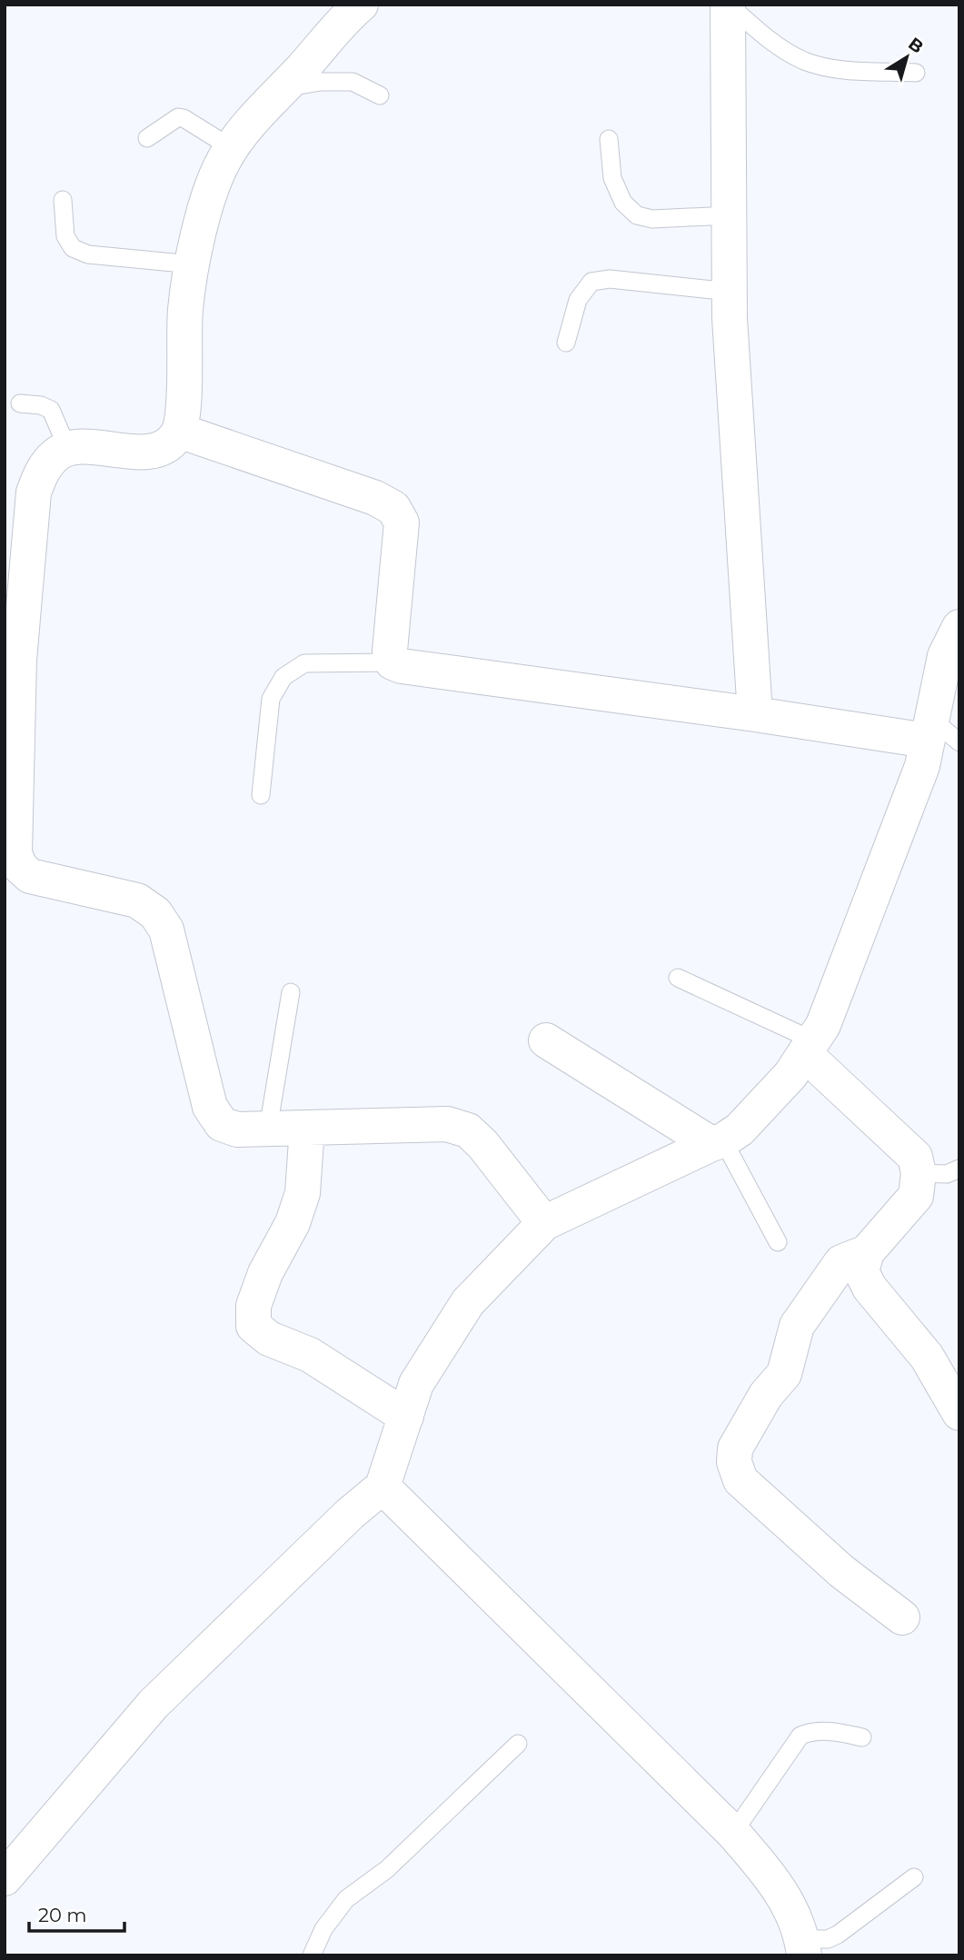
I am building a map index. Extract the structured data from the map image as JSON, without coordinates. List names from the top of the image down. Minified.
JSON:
{"scale_bar":"20 m","north":"top right"}
